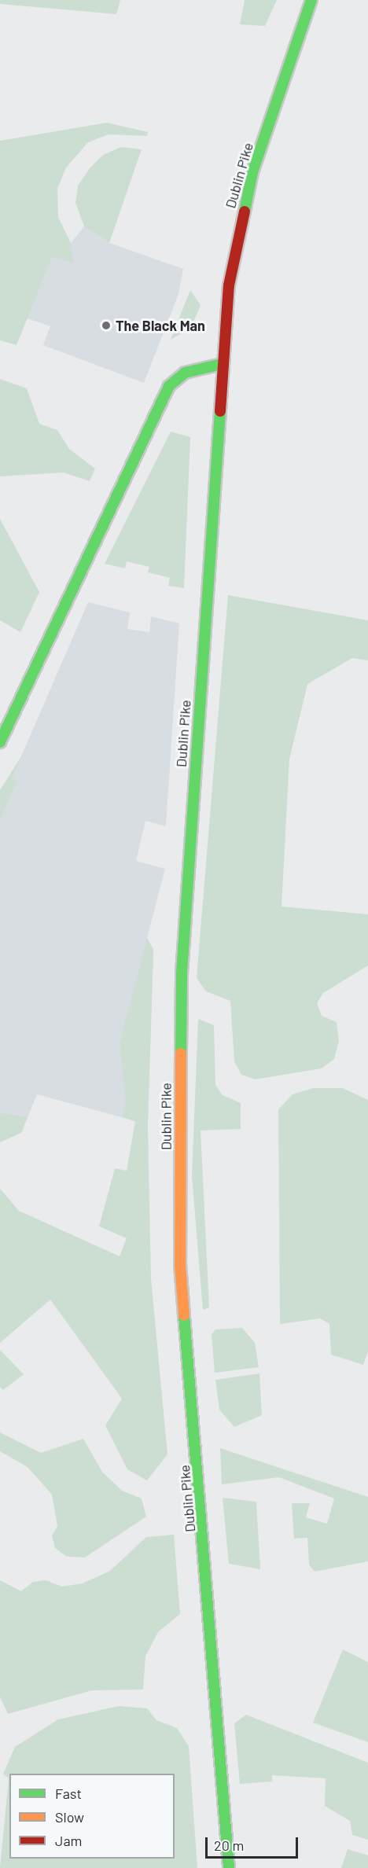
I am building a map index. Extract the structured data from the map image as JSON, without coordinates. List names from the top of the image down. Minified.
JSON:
{"streets":{"street":["Dublin Pike"]},"places":["The Black Man"],"legend":["Fast","Slow","Jam"],"scale_bar":"20 m"}
